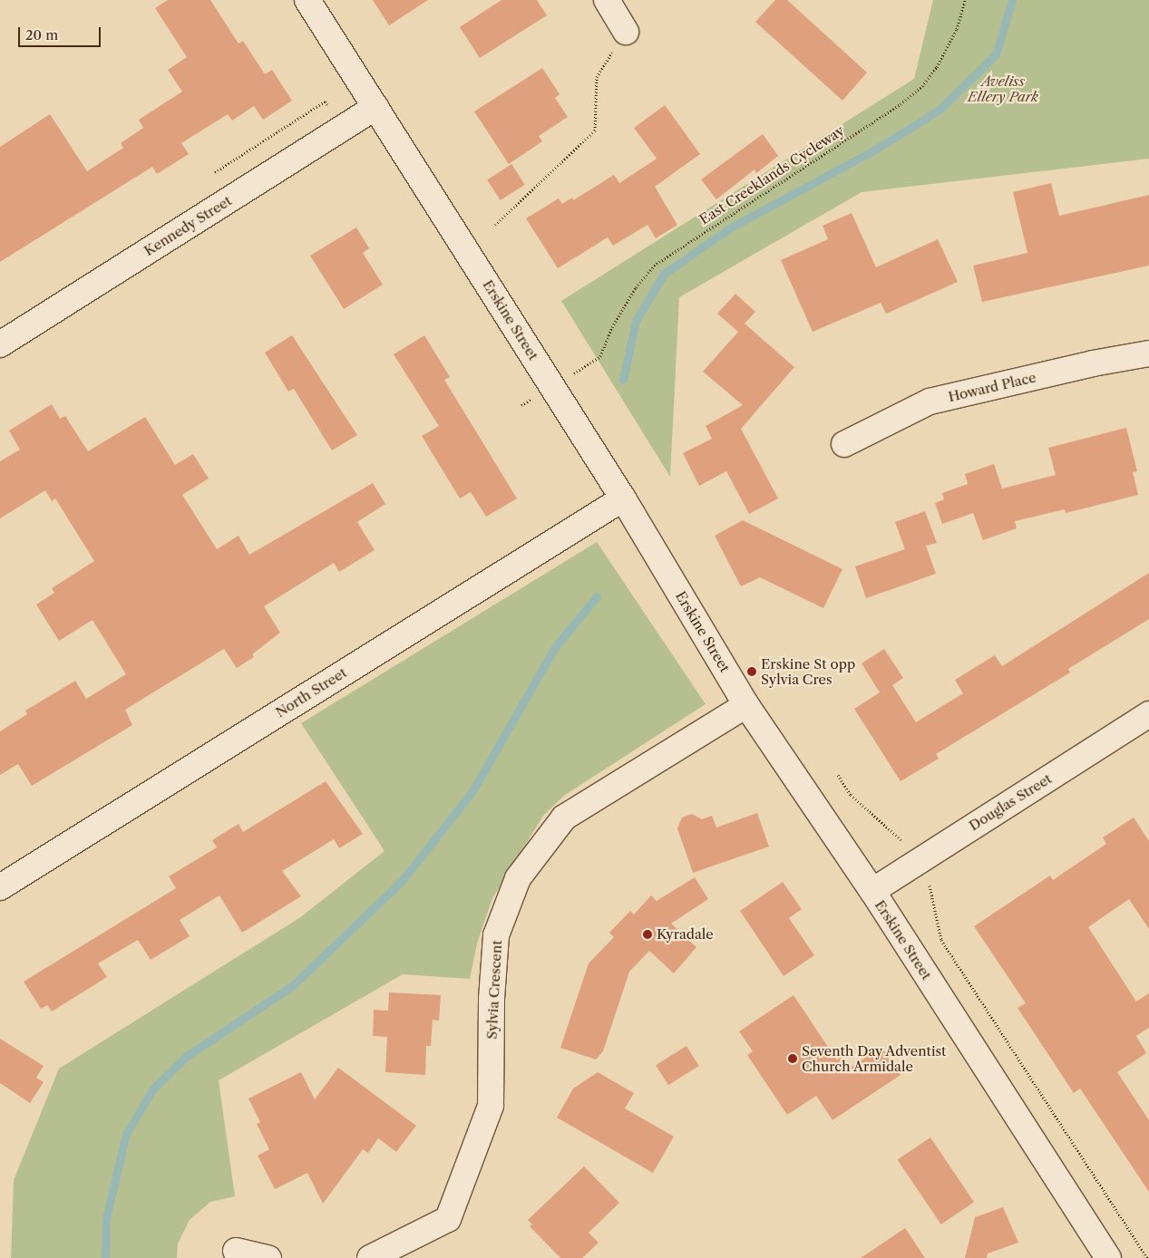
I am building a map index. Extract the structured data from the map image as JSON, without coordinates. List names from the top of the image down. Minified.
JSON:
{"streets":{"street":["Kennedy Street","Erskine Street","Howard Place","North Street","Douglas Street","Sylvia Crescent"],"path":["East Creeklands Cycleway"]},"crossings":[["Kennedy Street","Erskine Street"],["Erskine Street","North Street"],["Erskine Street","Douglas Street"],["Erskine Street","Sylvia Crescent"]],"parks":["Aveliss Ellery Park"],"places":["Erskine St opp Sylvia Cres","Kyradale","Seventh Day Adventist Church Armidale"],"scale_bar":"20 m"}
